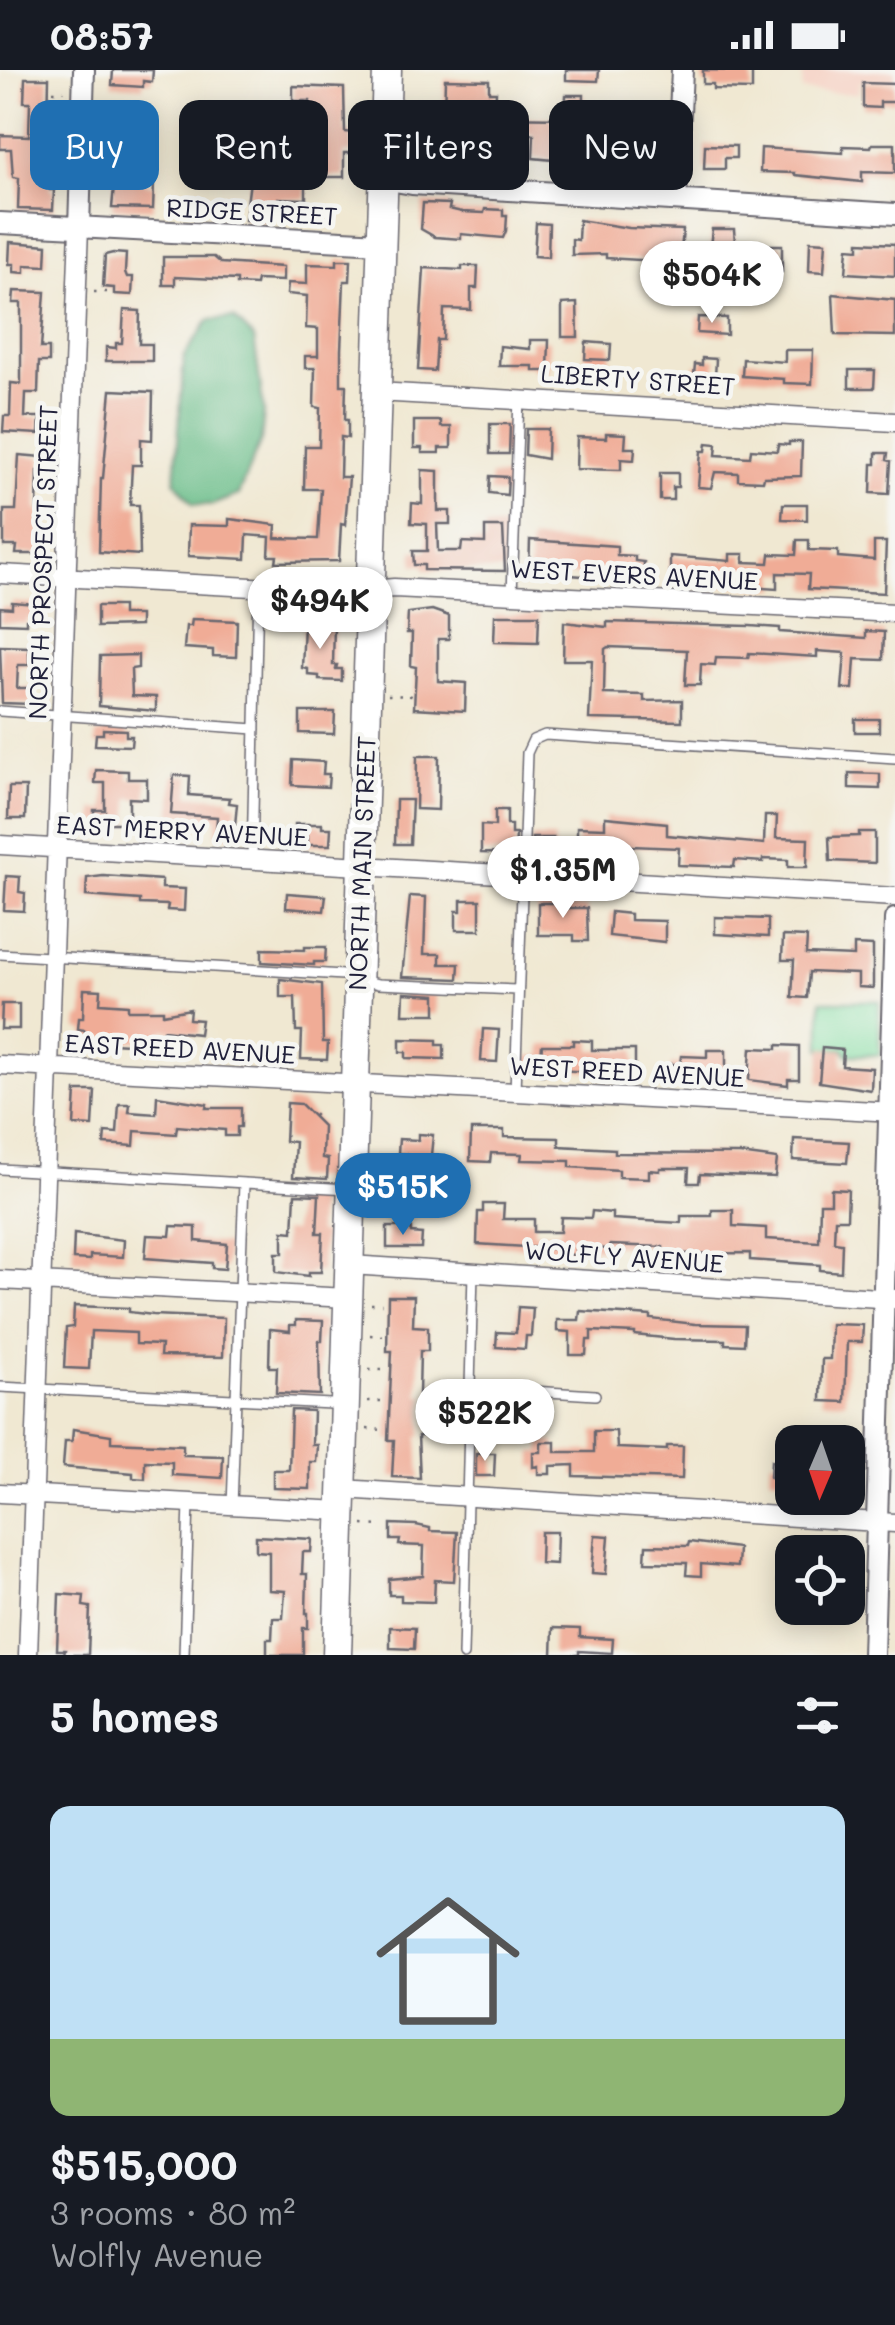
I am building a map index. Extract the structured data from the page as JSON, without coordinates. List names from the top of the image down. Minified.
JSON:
{"streets":{"main road":["NORTH MAIN STREET"],"street":["RIDGE STREET","LIBERTY STREET","NORTH PROSPECT STREET","WEST EVERS AVENUE","EAST MERRY AVENUE","EAST REED AVENUE","WEST REED AVENUE","WOLFLY AVENUE"]},"crossings":[["RIDGE STREET","NORTH PROSPECT STREET"],["RIDGE STREET","NORTH MAIN STREET"],["LIBERTY STREET","NORTH MAIN STREET"],["NORTH PROSPECT STREET","WEST EVERS AVENUE"],["NORTH PROSPECT STREET","EAST MERRY AVENUE"],["NORTH PROSPECT STREET","EAST REED AVENUE"],["WEST EVERS AVENUE","NORTH MAIN STREET"],["EAST MERRY AVENUE","NORTH MAIN STREET"],["NORTH MAIN STREET","EAST REED AVENUE"],["NORTH MAIN STREET","WEST REED AVENUE"],["NORTH MAIN STREET","WOLFLY AVENUE"],["EAST REED AVENUE","WEST REED AVENUE"]],"north":"bottom","page":{"status":"08:57","chip":["Buy","Rent","Filters","New"],"price":["$504K","$494K","$1.35M","$515K","$522K"],"heading":"5 homes","list":[{"name":"$515,000","note":"3 rooms · 80 m² · Wolfly Avenue"}]}}
